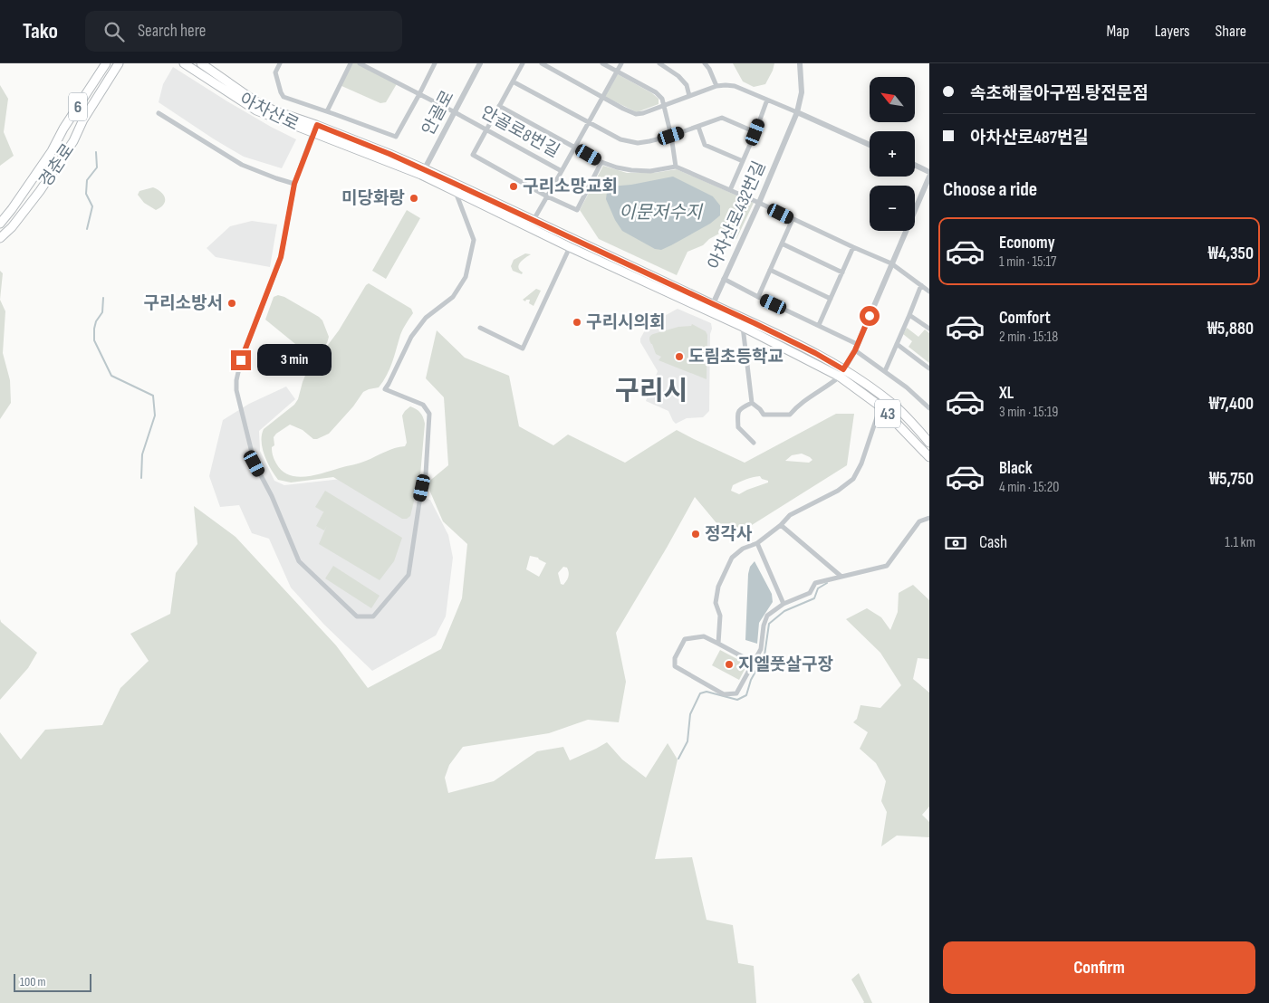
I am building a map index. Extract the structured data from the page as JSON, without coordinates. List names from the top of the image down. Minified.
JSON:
{"streets":{"main road":["6","아차산로","경춘로","43"],"street":["안골로","안골로8번길","아차산로432번길"]},"crossings":[["아차산로","안골로"],["아차산로","안골로8번길"],["아차산로","아차산로432번길"],["안골로","안골로8번길"]],"districts":["구리시"],"water":["이문저수지"],"places":["구리소망교회","미당화랑","구리소방서","구리시의회","도림초등학교","정각사","지엘풋살구장"],"scale_bar":"100 m","north":"top left","page":{"header":"Tako","search":"Search here","nav":["Map","Layers","Share"],"banner":["속초해물아구찜.탕전문점","아차산로487번길"],"map_buttons":["+","−"],"heading":"Choose a ride","list":[{"name":"Economy","note":"1 min · 15:17","value":"₩4,350"},{"name":"Comfort","note":"2 min · 15:18","value":"₩5,880"},{"name":"XL","note":"3 min · 15:19","value":"₩7,400"},{"name":"Black","note":"4 min · 15:20","value":"₩5,750"}],"bubble":"3 min","pay":["Cash","1.1 km"],"buttons":"Confirm","scale":"100 m"}}
